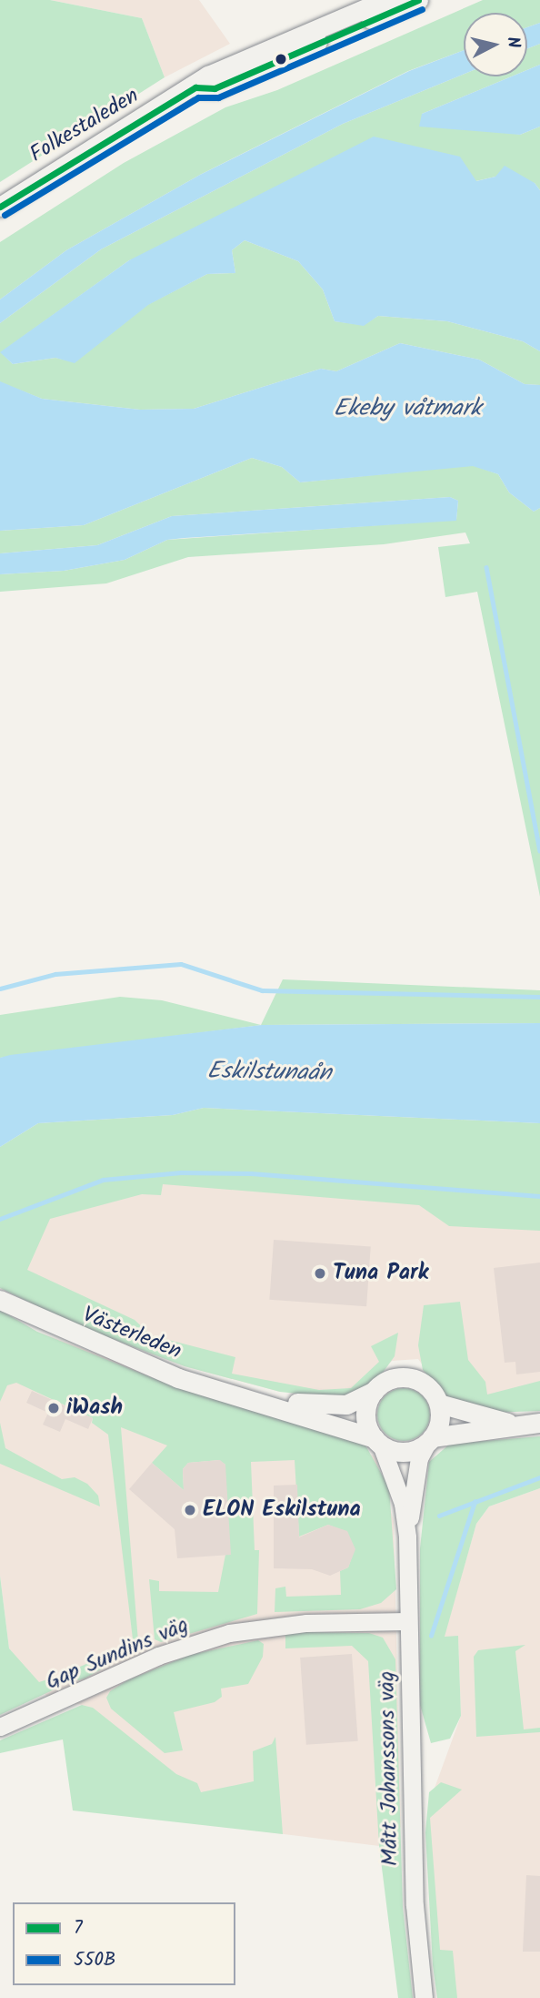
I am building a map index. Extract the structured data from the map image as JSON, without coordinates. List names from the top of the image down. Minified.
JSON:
{"streets":{"main road":["Folkestaleden","Västerleden"],"street":["Gap Sundins väg","Mått Johanssons väg"]},"crossings":[["Västerleden","Mått Johanssons väg"],["Gap Sundins väg","Mått Johanssons väg"]],"water":["Ekeby våtmark","Eskilstunaån"],"places":["Tuna Park","iWash","ELON Eskilstuna"],"lines":["transit line 7","transit line 550B"],"legend":["7","550B"],"north":"right"}
